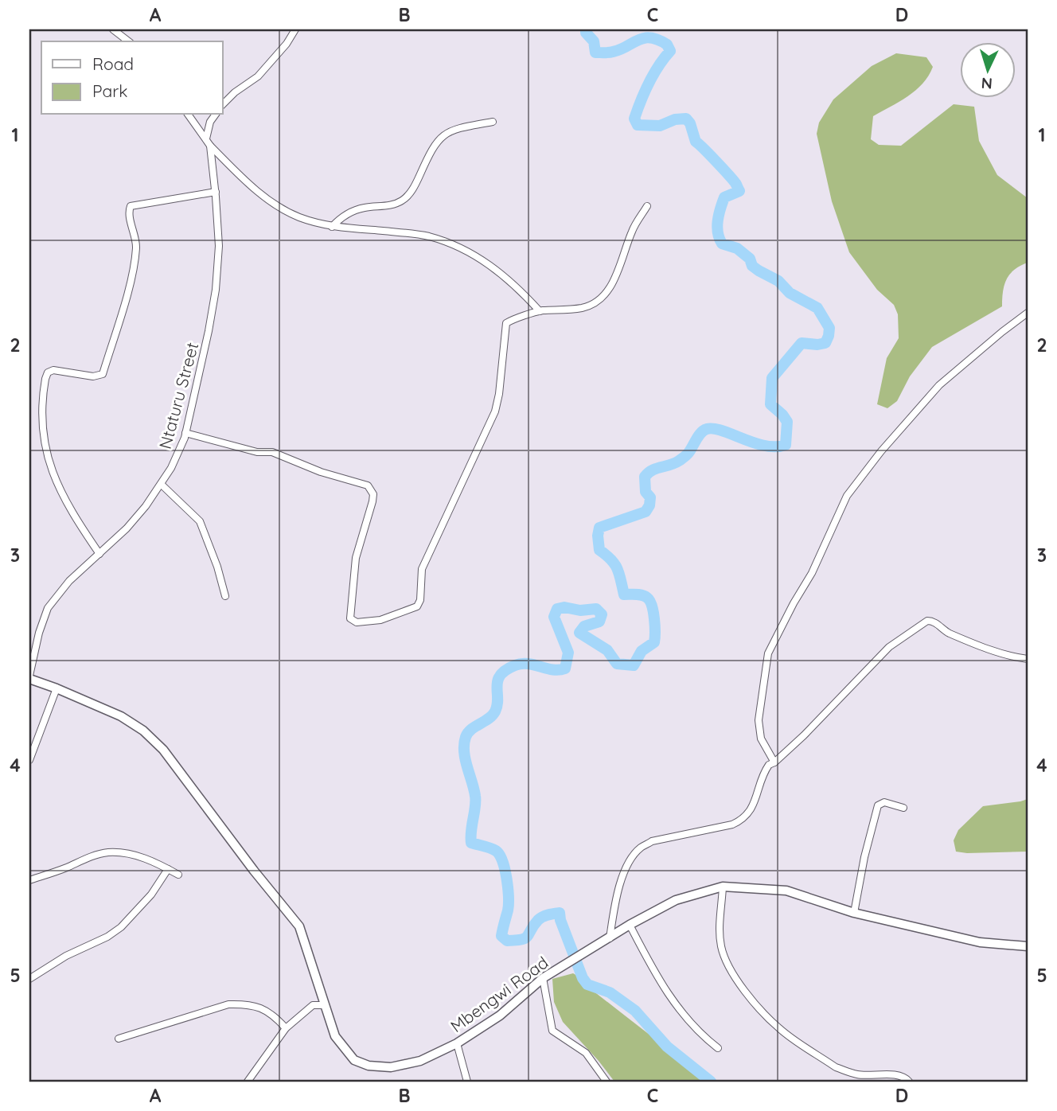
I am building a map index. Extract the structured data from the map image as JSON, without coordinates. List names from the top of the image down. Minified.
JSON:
{"streets":{"main road":["Mbengwi Road"],"street":["Ntaturu Street"]},"crossings":[["Ntaturu Street","Mbengwi Road"]],"legend":["Road","Park"],"north":"bottom","grid":{"columns":["A","B","C","D"],"rows":["1","2","3","4","5"]}}
